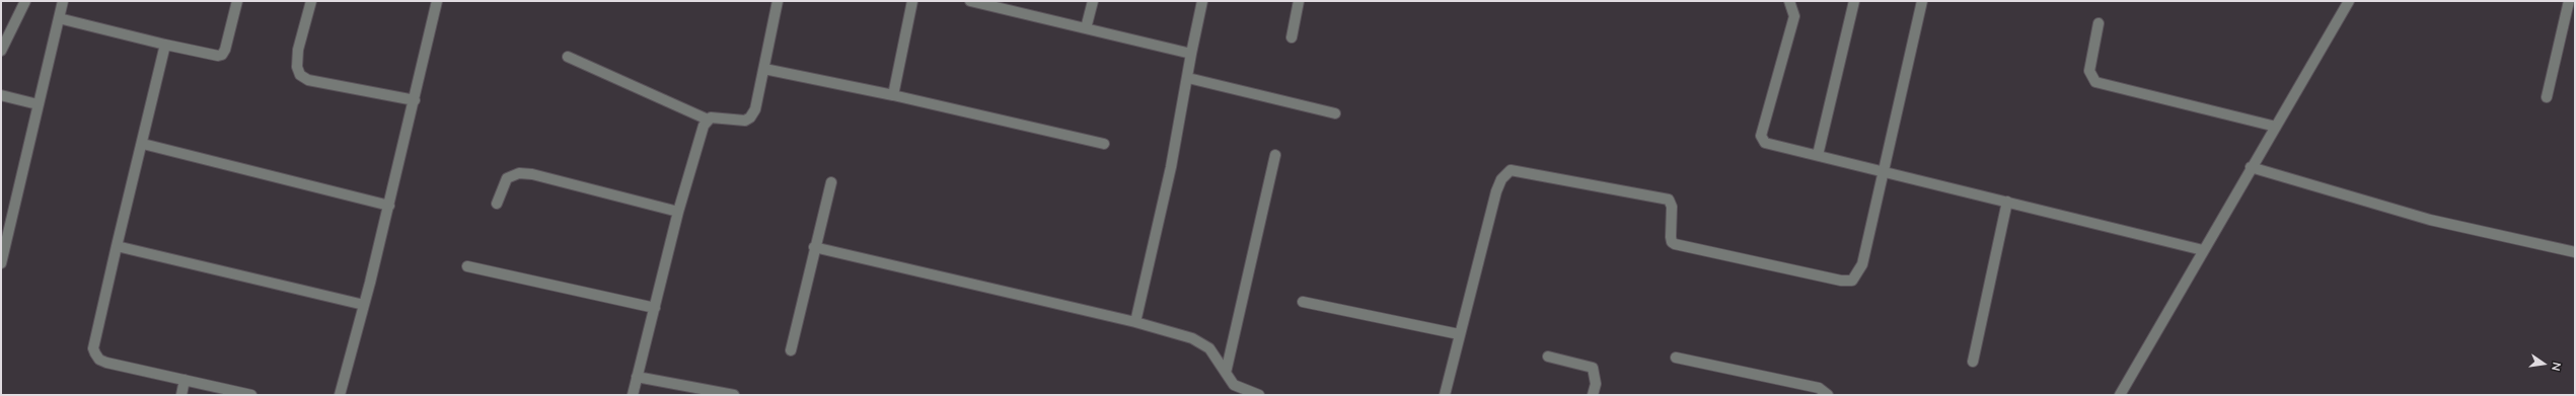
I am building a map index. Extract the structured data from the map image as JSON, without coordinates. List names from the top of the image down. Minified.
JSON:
{"north":"right"}
